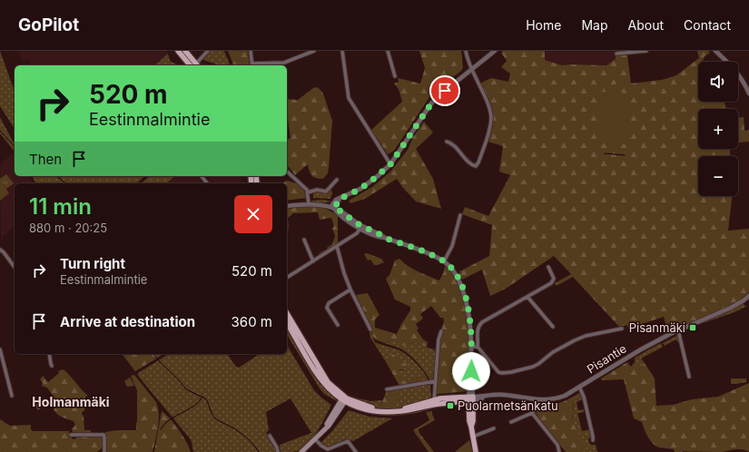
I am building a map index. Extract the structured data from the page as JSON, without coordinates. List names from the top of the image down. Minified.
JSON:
{"streets":{"street":["Pisantie"]},"districts":["Holmanmäki"],"places":{"transit":["Pisanmäki","Puolarmetsänkatu"]},"page":{"header":"GoPilot","nav":["Home","Map","About","Contact"],"map_buttons":["+","−"],"turn":["520 m","Eestinmalmintie"],"then":"Then","heading":["11 min","880 m · 20:25"],"list":[{"name":"Turn right","note":"Eestinmalmintie","value":"520 m"},{"name":"Arrive at destination","value":"360 m"}]}}
